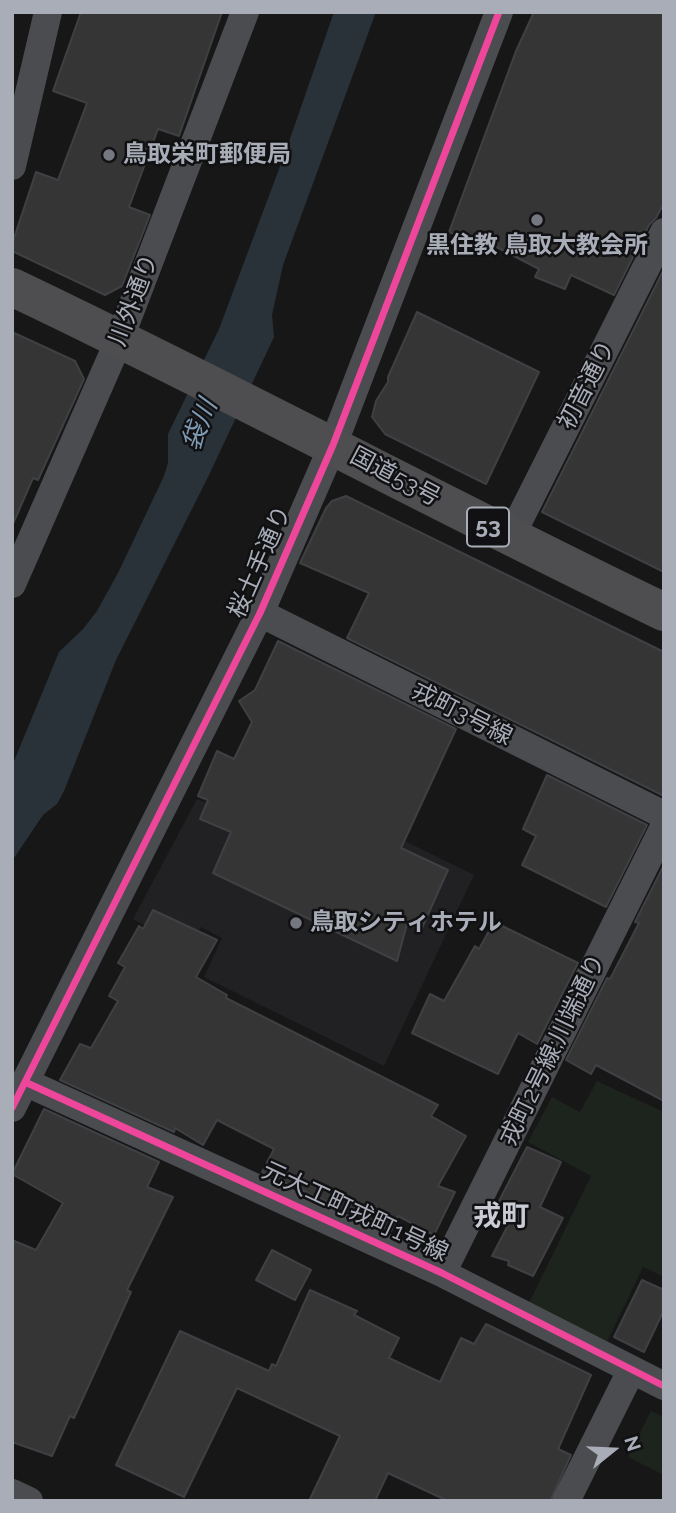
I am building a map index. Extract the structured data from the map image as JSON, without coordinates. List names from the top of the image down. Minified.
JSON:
{"streets":{"highway":["国道53号","53"],"street":["川外通り","初音通り","桜土手通り","戎町3号線","戎町2号線;川端通り","元大工町戎町1号線"]},"crossings":[["川外通り","国道53号"],["初音通り","国道53号"],["国道53号","桜土手通り"],["桜土手通り","戎町3号線"],["桜土手通り","元大工町戎町1号線"],["戎町2号線;川端通り","元大工町戎町1号線"]],"districts":["戎町"],"water":["袋川"],"places":["鳥取栄町郵便局","黒住教 鳥取大教会所","鳥取シティホテル"],"north":"right"}
